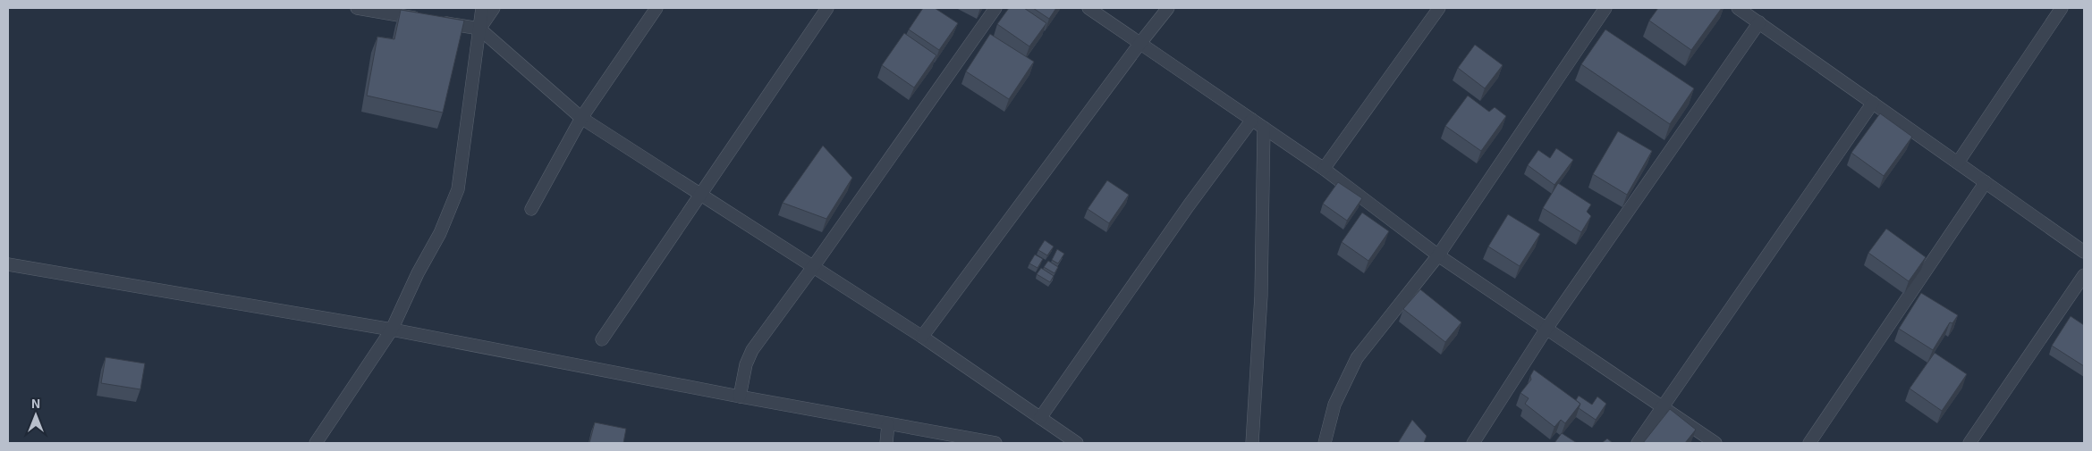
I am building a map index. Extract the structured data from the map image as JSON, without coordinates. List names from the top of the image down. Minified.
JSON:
{"north":"top"}
